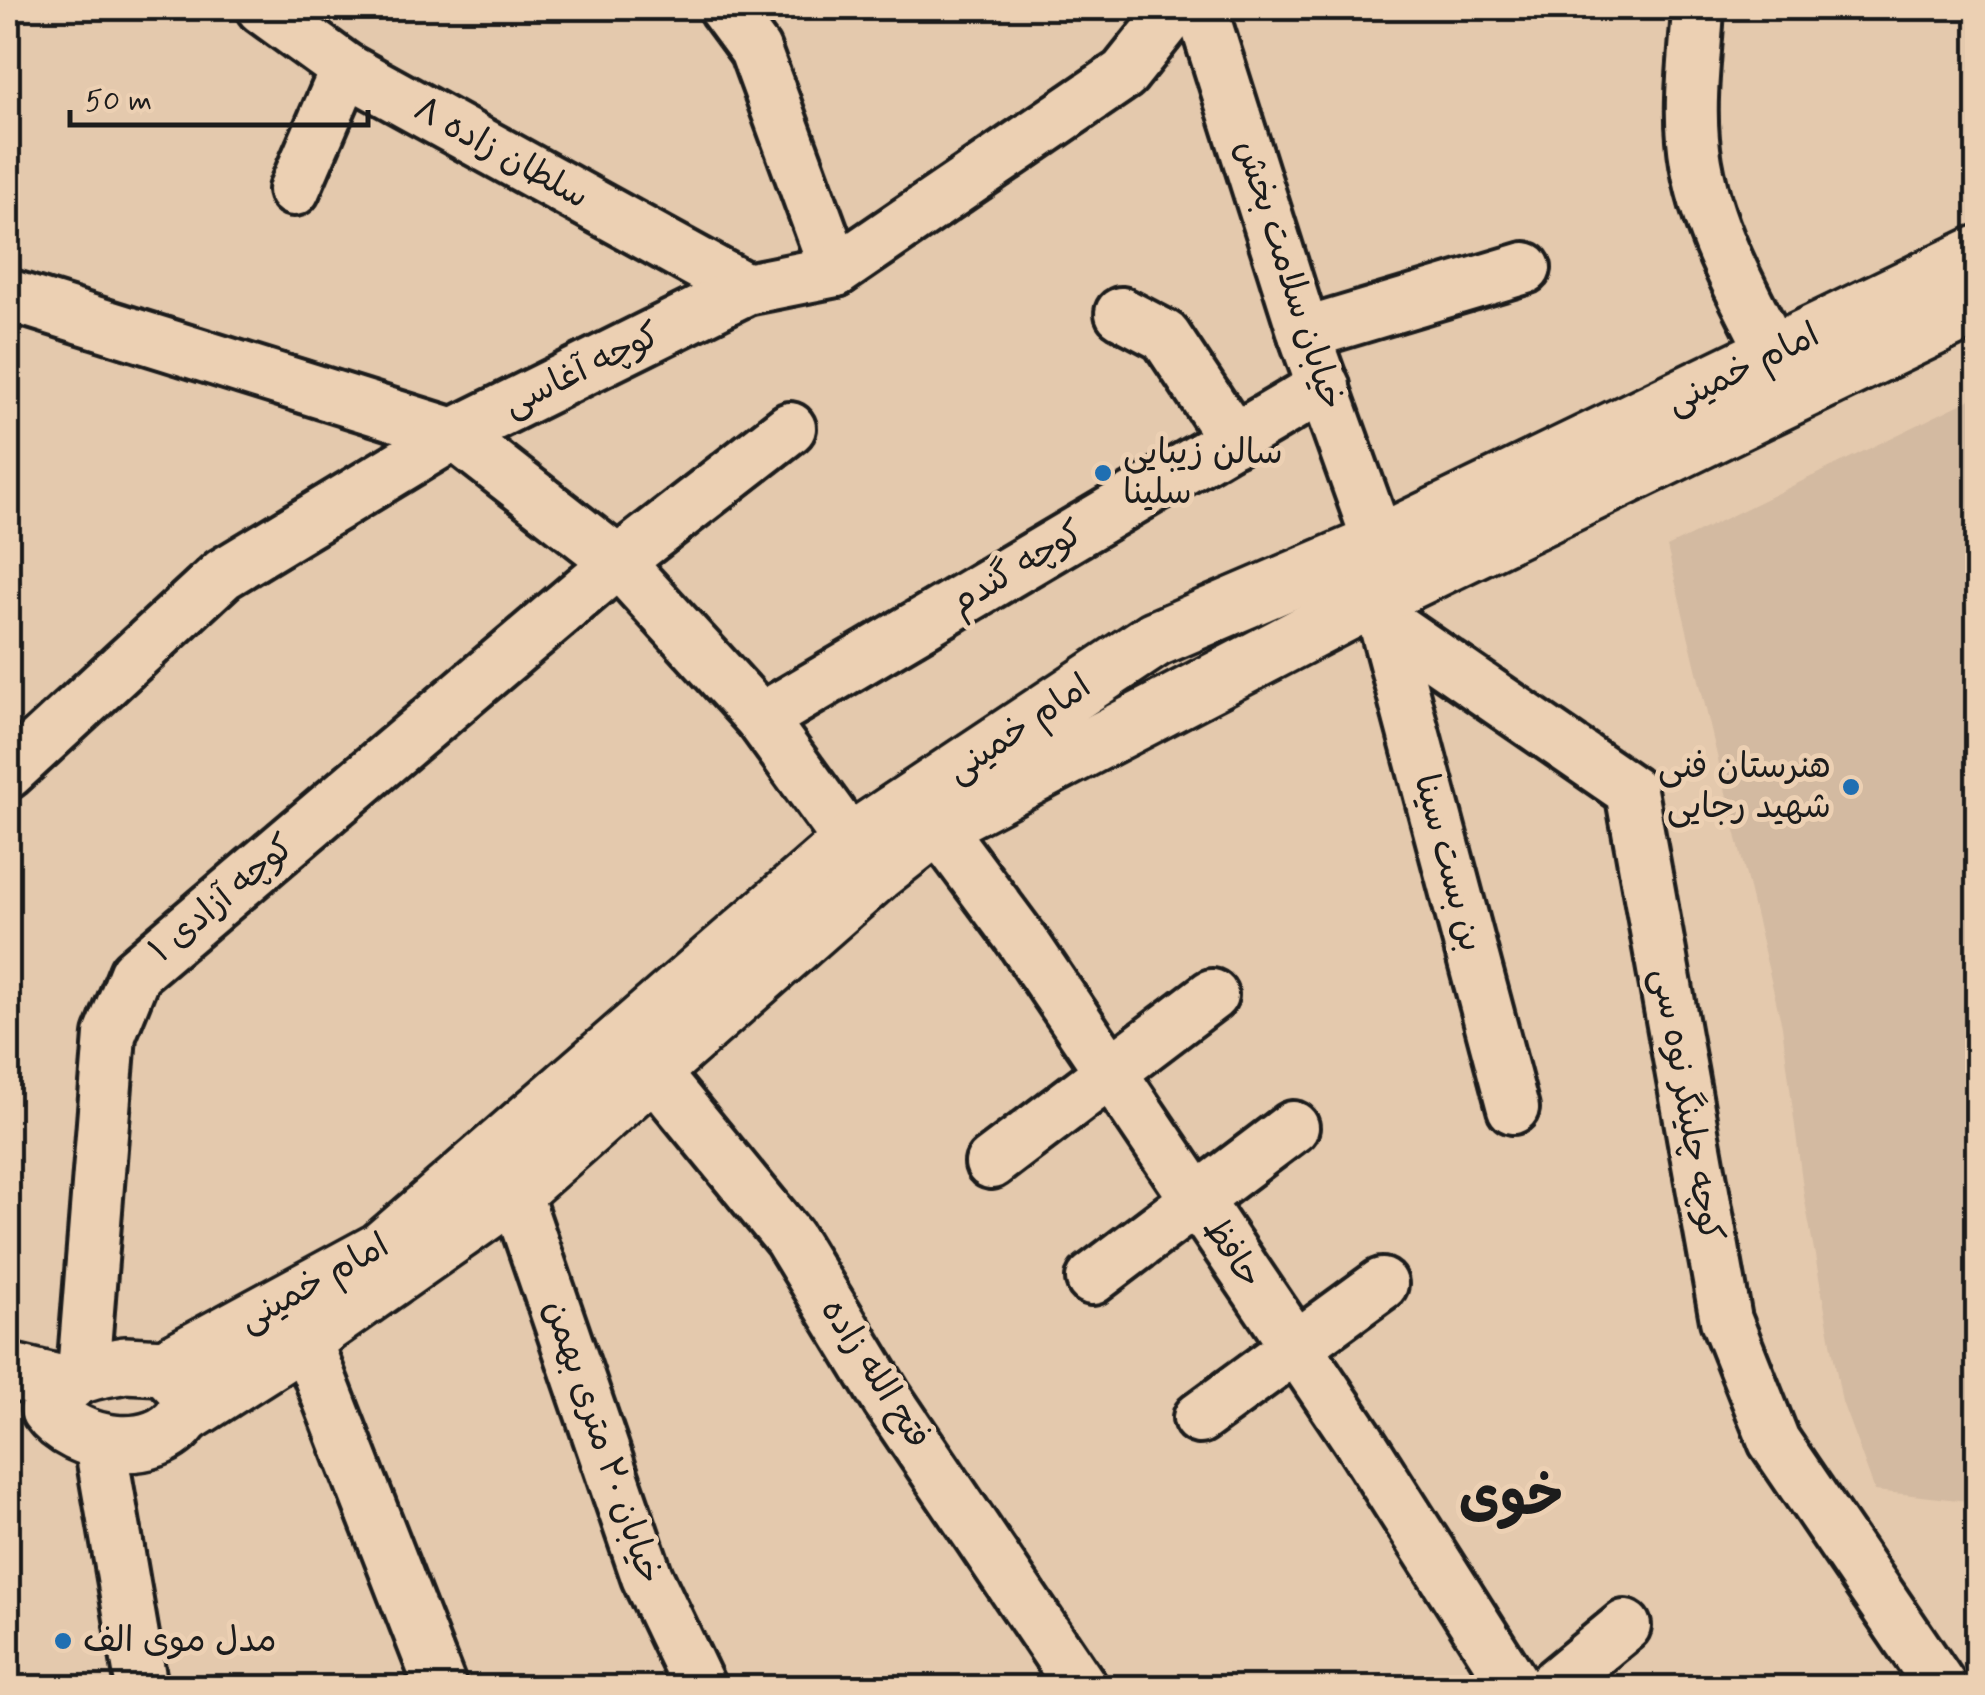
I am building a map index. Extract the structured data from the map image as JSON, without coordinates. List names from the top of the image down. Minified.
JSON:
{"streets":{"main road":["امام خمینی"],"street":["سلطان زاده ۸","خیابان سلامت بخش","کوچه آغاسی","کوچه گندم","بن بست سینا","کوچه آزادی ۱","کوچه چلینگر نوه سی","حافظ","فتح الله زاده","خیابان ۲۰ متری بهمن"]},"crossings":[["سلطان زاده ۸","کوچه آغاسی"],["خیابان سلامت بخش","امام خمینی"],["خیابان سلامت بخش","کوچه گندم"],["امام خمینی","بن بست سینا"],["امام خمینی","کوچه چلینگر نوه سی"],["امام خمینی","حافظ"],["امام خمینی","فتح الله زاده"],["امام خمینی","خیابان ۲۰ متری بهمن"],["بن بست سینا","کوچه چلینگر نوه سی"]],"districts":["خوی"],"places":["سالن زیبایی سلینا","هنرستان فنی شهید رجایی","مدل موی الف"],"scale_bar":"50 m"}
